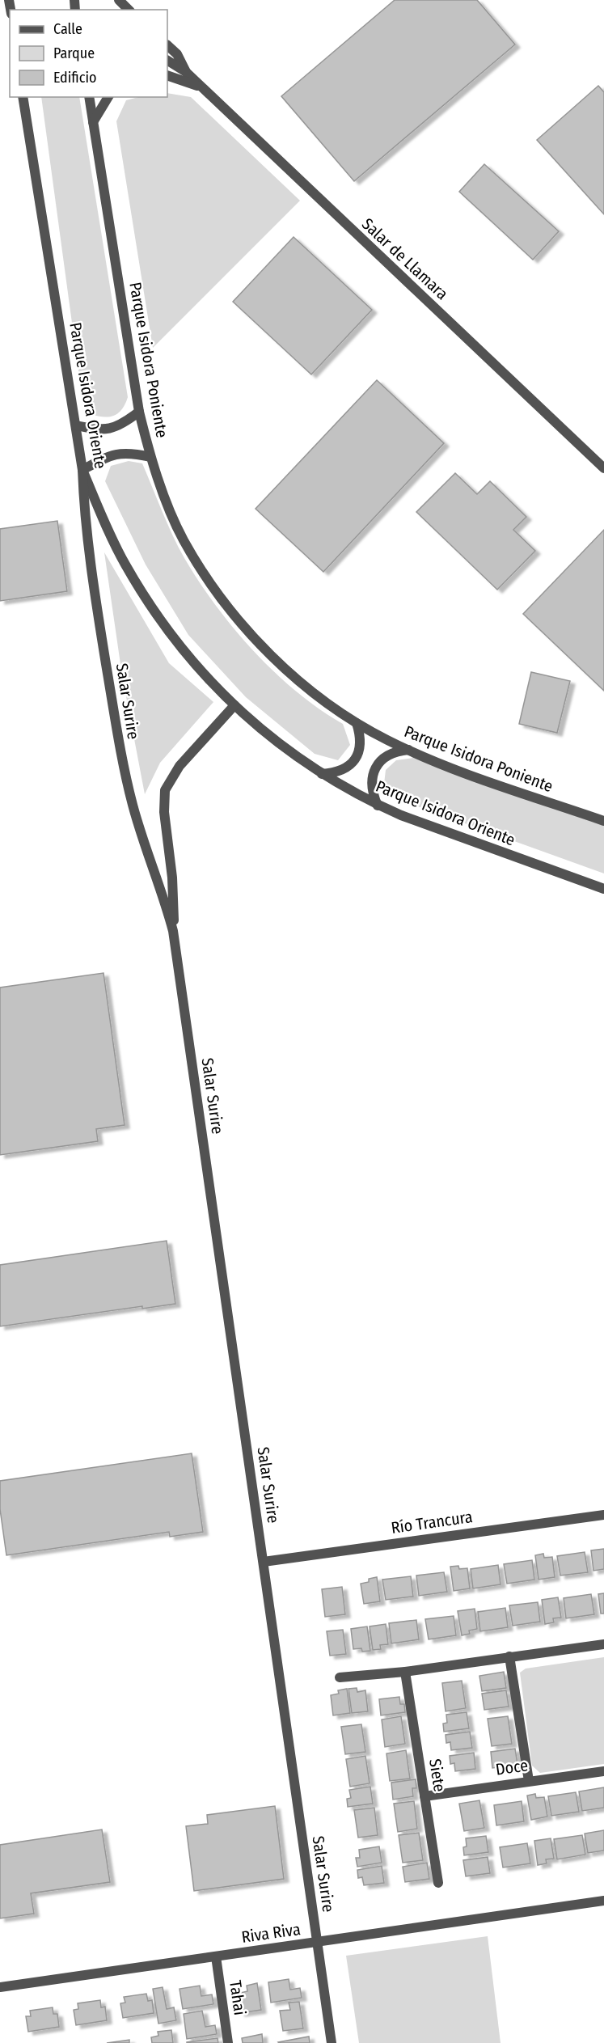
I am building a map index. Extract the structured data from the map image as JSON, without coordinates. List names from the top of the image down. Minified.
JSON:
{"streets":{"street":["Salar de Llamara","Parque Isidora Poniente","Parque Isidora Oriente","Salar Surire","Río Trancura","Doce","Siete","Riva Riva","Tahai"]},"crossings":[["Parque Isidora Oriente","Salar Surire"],["Salar Surire","Río Trancura"],["Salar Surire","Riva Riva"],["Doce","Siete"],["Riva Riva","Tahai"]],"legend":["Calle","Parque","Edificio"]}
